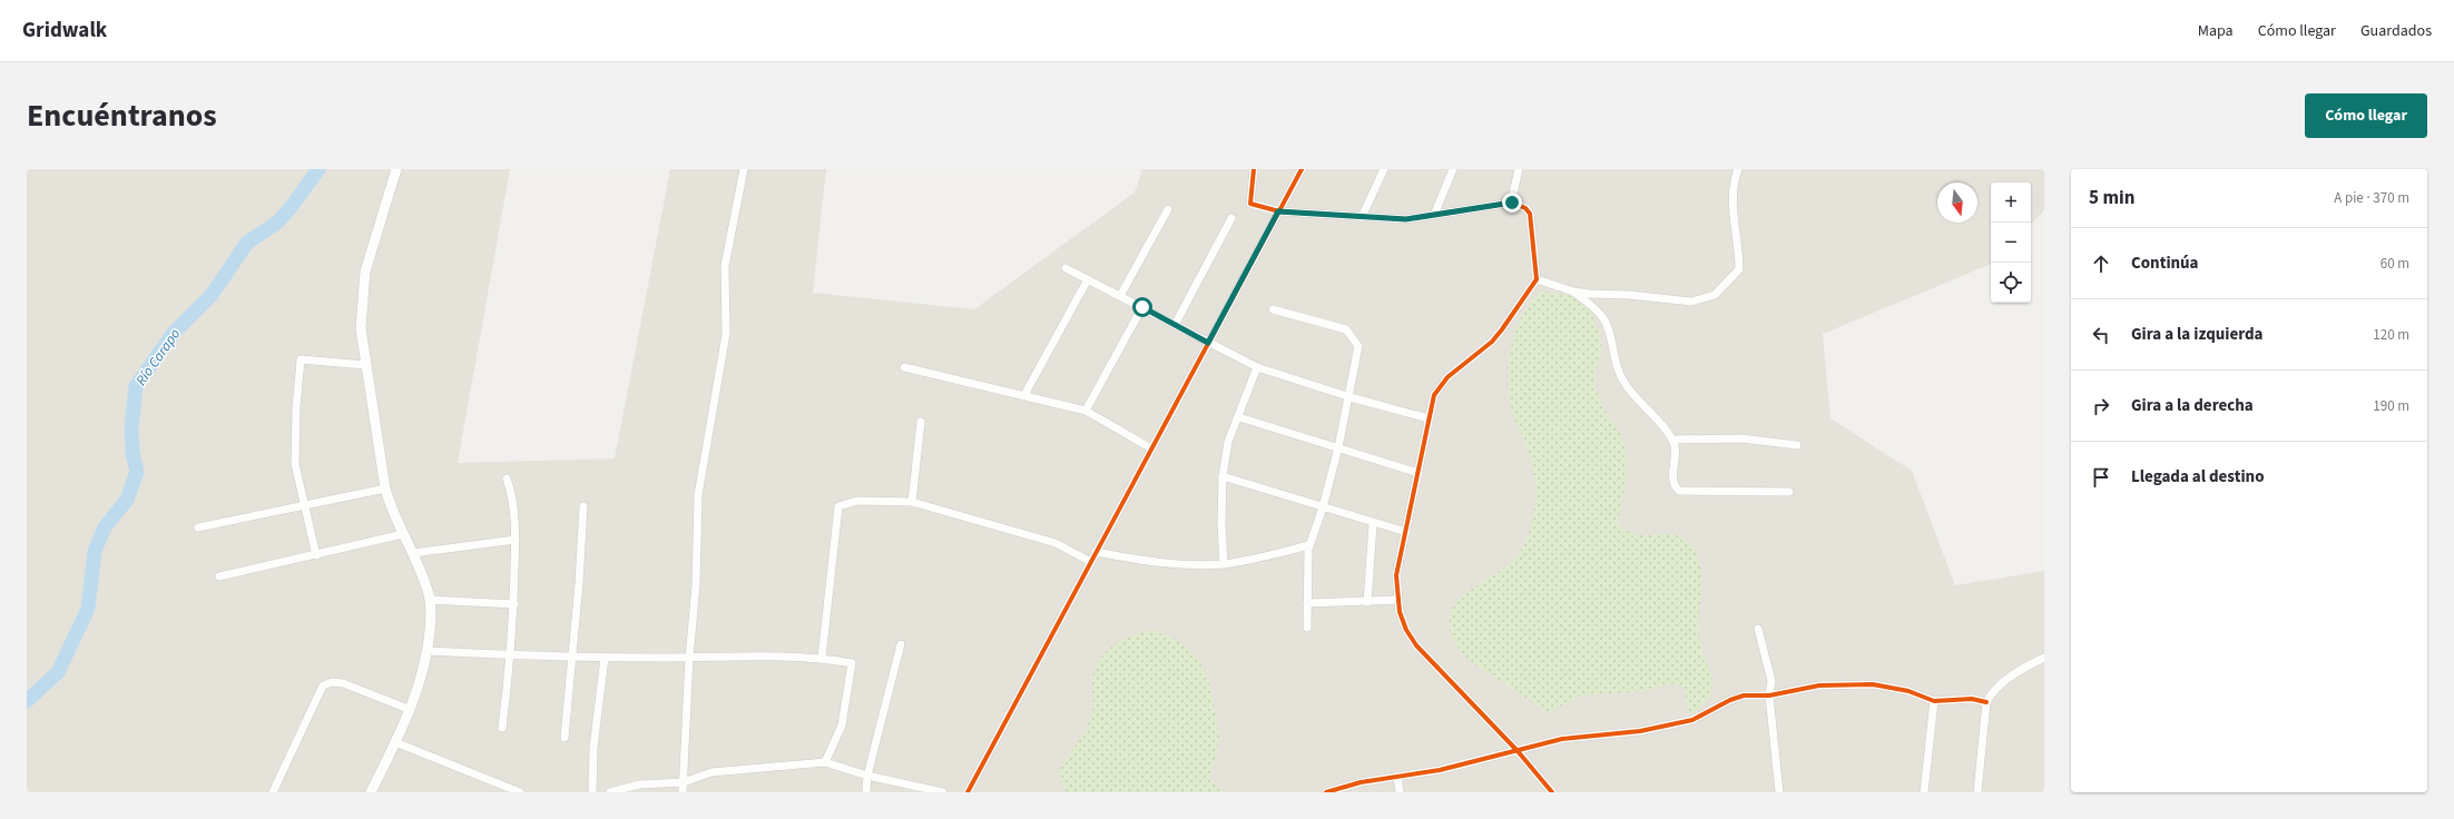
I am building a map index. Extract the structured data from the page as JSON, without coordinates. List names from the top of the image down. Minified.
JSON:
{"water":["Río Carapo"],"north":"bottom","page":{"header":"Gridwalk","nav":["Mapa","Cómo llegar","Guardados"],"title":"Encuéntranos","buttons":"Cómo llegar","heading":["5 min","A pie · 370 m"],"map_buttons":["+","−"],"list":[["Continúa","60 m"],["Gira a la izquierda","120 m"],["Gira a la derecha","190 m"],"Llegada al destino"]}}
